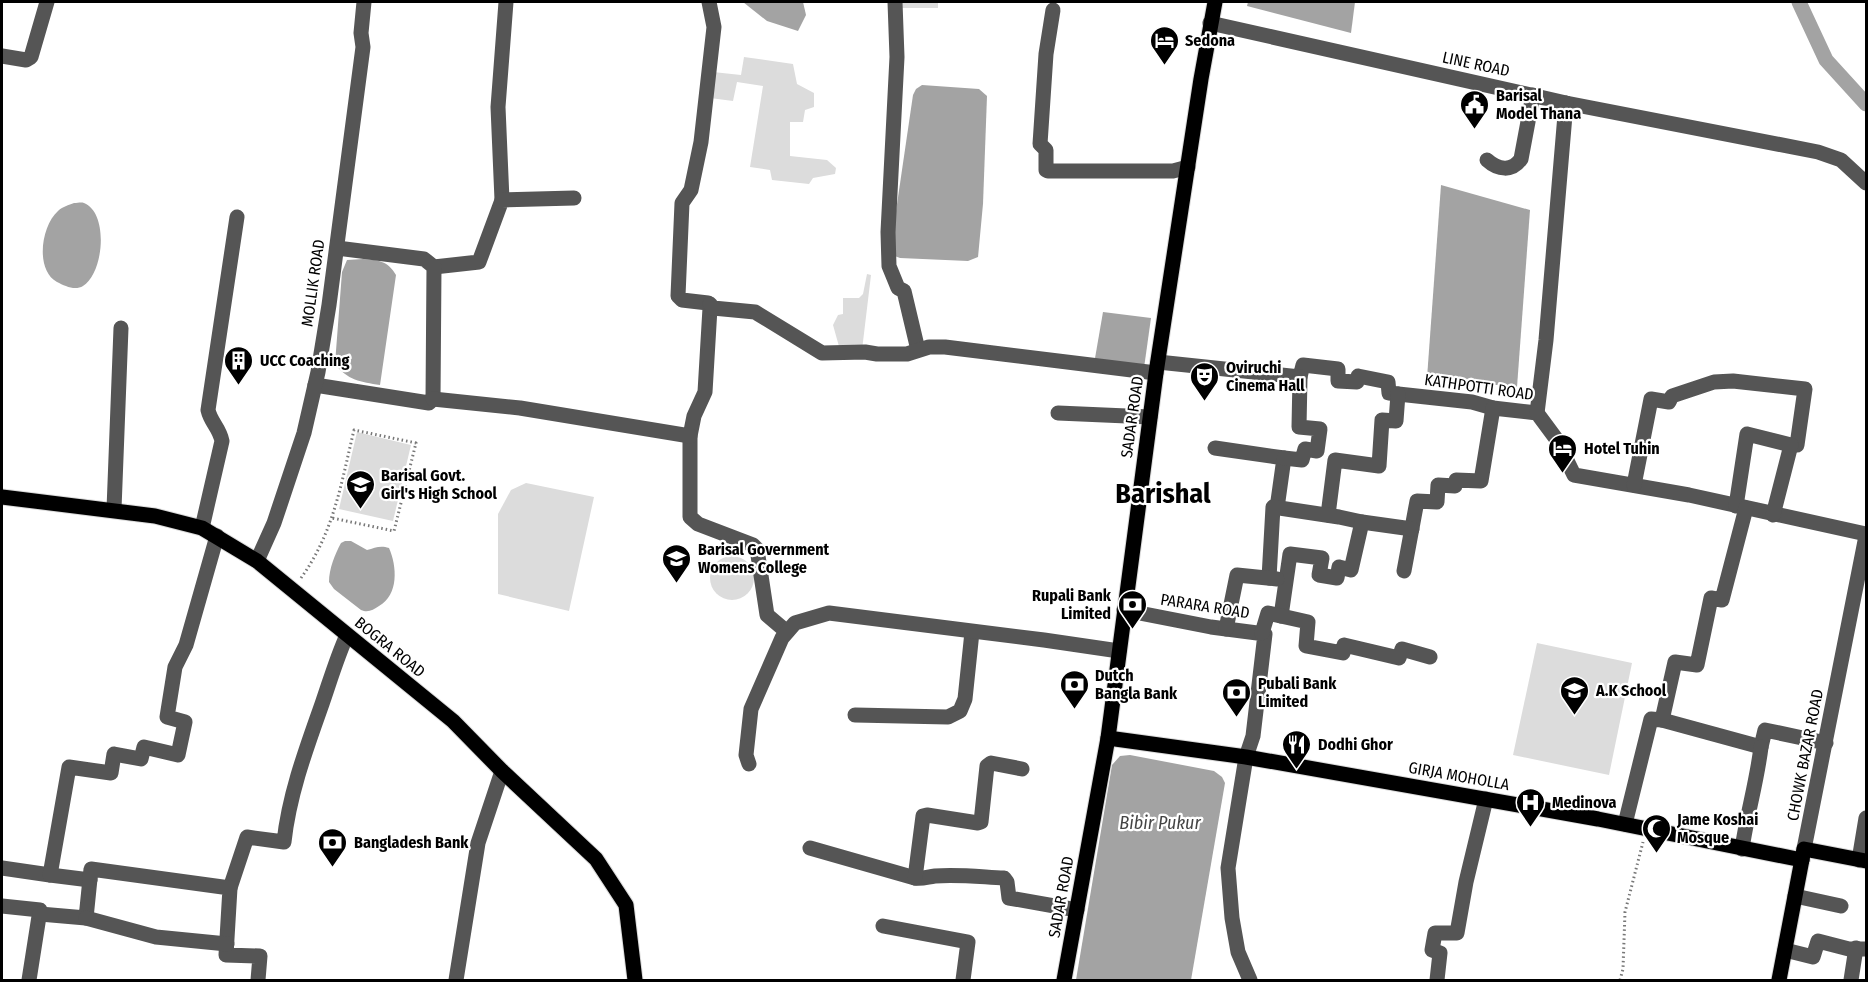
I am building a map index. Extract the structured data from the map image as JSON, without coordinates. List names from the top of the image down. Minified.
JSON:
{"streets":{"main road":["SADAR ROAD","BOGRA ROAD","CHOWK BAZAR ROAD","GIRJA MOHOLLA"],"street":["LINE ROAD","MOLLIK ROAD","KATHPOTTI ROAD","PARARA ROAD"]},"crossings":[["LINE ROAD","SADAR ROAD"],["MOLLIK ROAD","BOGRA ROAD"],["KATHPOTTI ROAD","CHOWK BAZAR ROAD"],["SADAR ROAD","PARARA ROAD"],["SADAR ROAD","GIRJA MOHOLLA"],["PARARA ROAD","GIRJA MOHOLLA"],["CHOWK BAZAR ROAD","GIRJA MOHOLLA"]],"districts":["Barishal"],"water":["Bibir Pukur"],"places":{"hotel":["Sedona","Hotel Tuhin"],"public building":["Barisal Model Thana"],"building":["UCC Coaching"],"theatre":["Oviruchi Cinema Hall"],"school or university":["Barisal Govt. Girl's High School","Barisal Government Womens College","A.K School"],"bank":["Rupali Bank Limited","Dutch Bangla Bank","Pubali Bank Limited","Bangladesh Bank"],"restaurant":["Dodhi Ghor"],"hospital":["Medinova"],"mosque":["Jame Koshai Mosque"]}}
